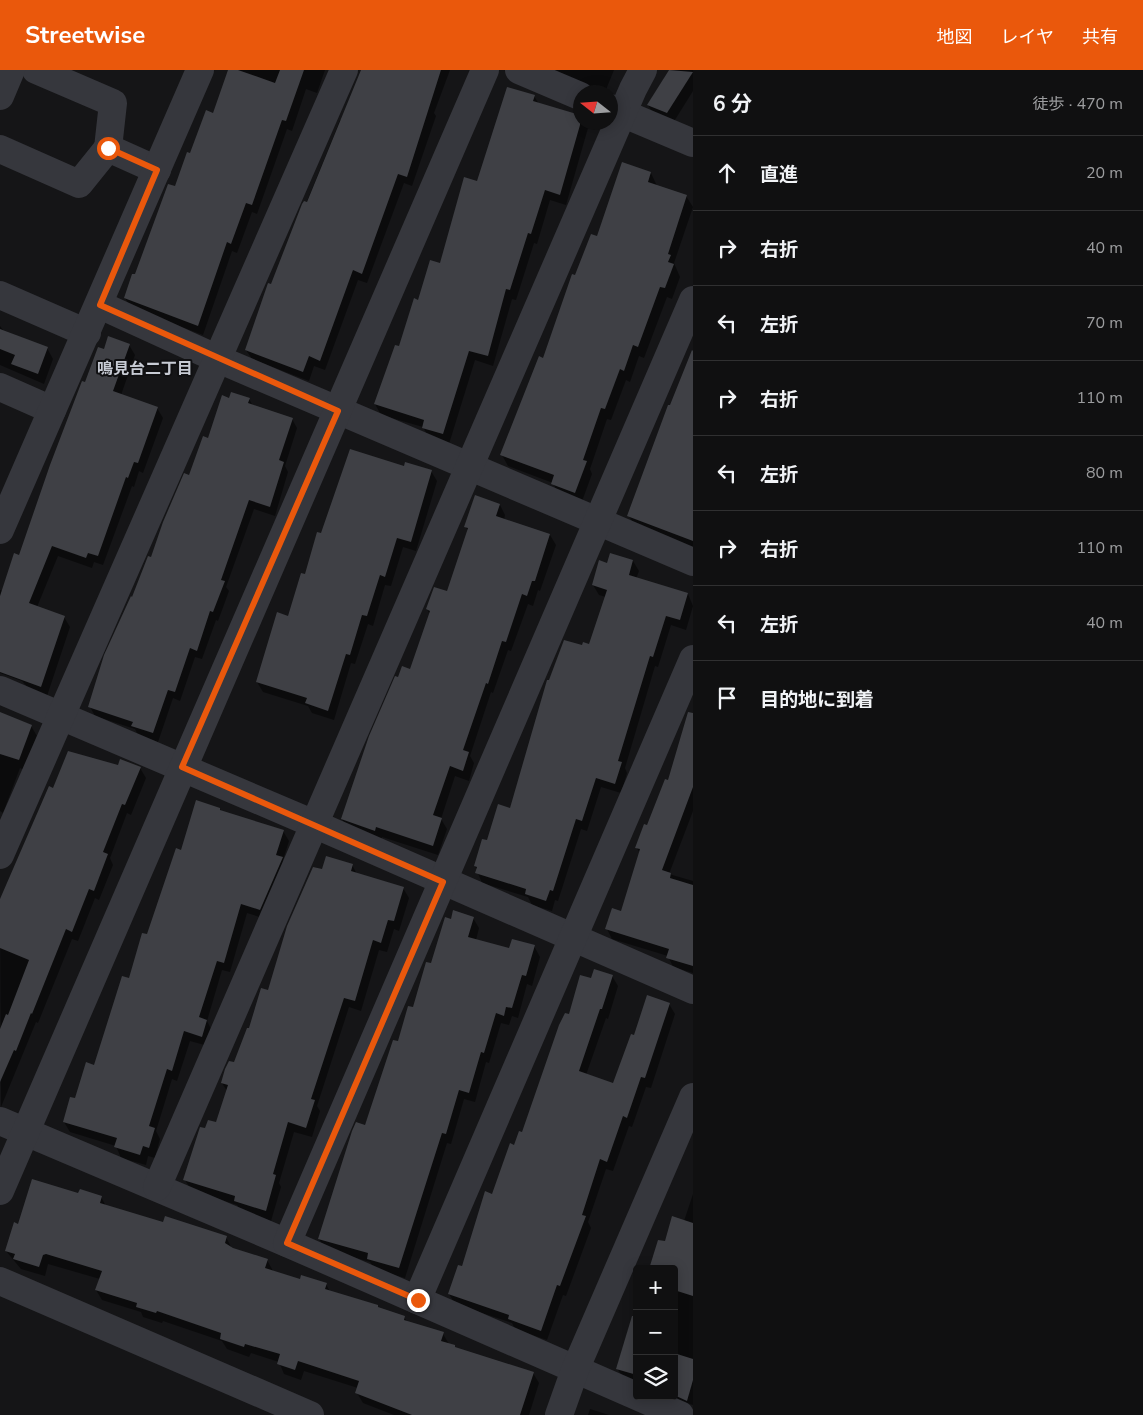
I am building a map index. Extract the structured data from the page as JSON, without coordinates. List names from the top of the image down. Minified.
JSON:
{"districts":["鳴見台二丁目"],"north":"left","page":{"header":"Streetwise","nav":["地図","レイヤ","共有"],"heading":["6 分","徒歩 · 470 m"],"list":[["直進","20 m"],["右折","40 m"],["左折","70 m"],["右折","110 m"],["左折","80 m"],["右折","110 m"],["左折","40 m"],"目的地に到着"],"map_buttons":["+","−"]}}
